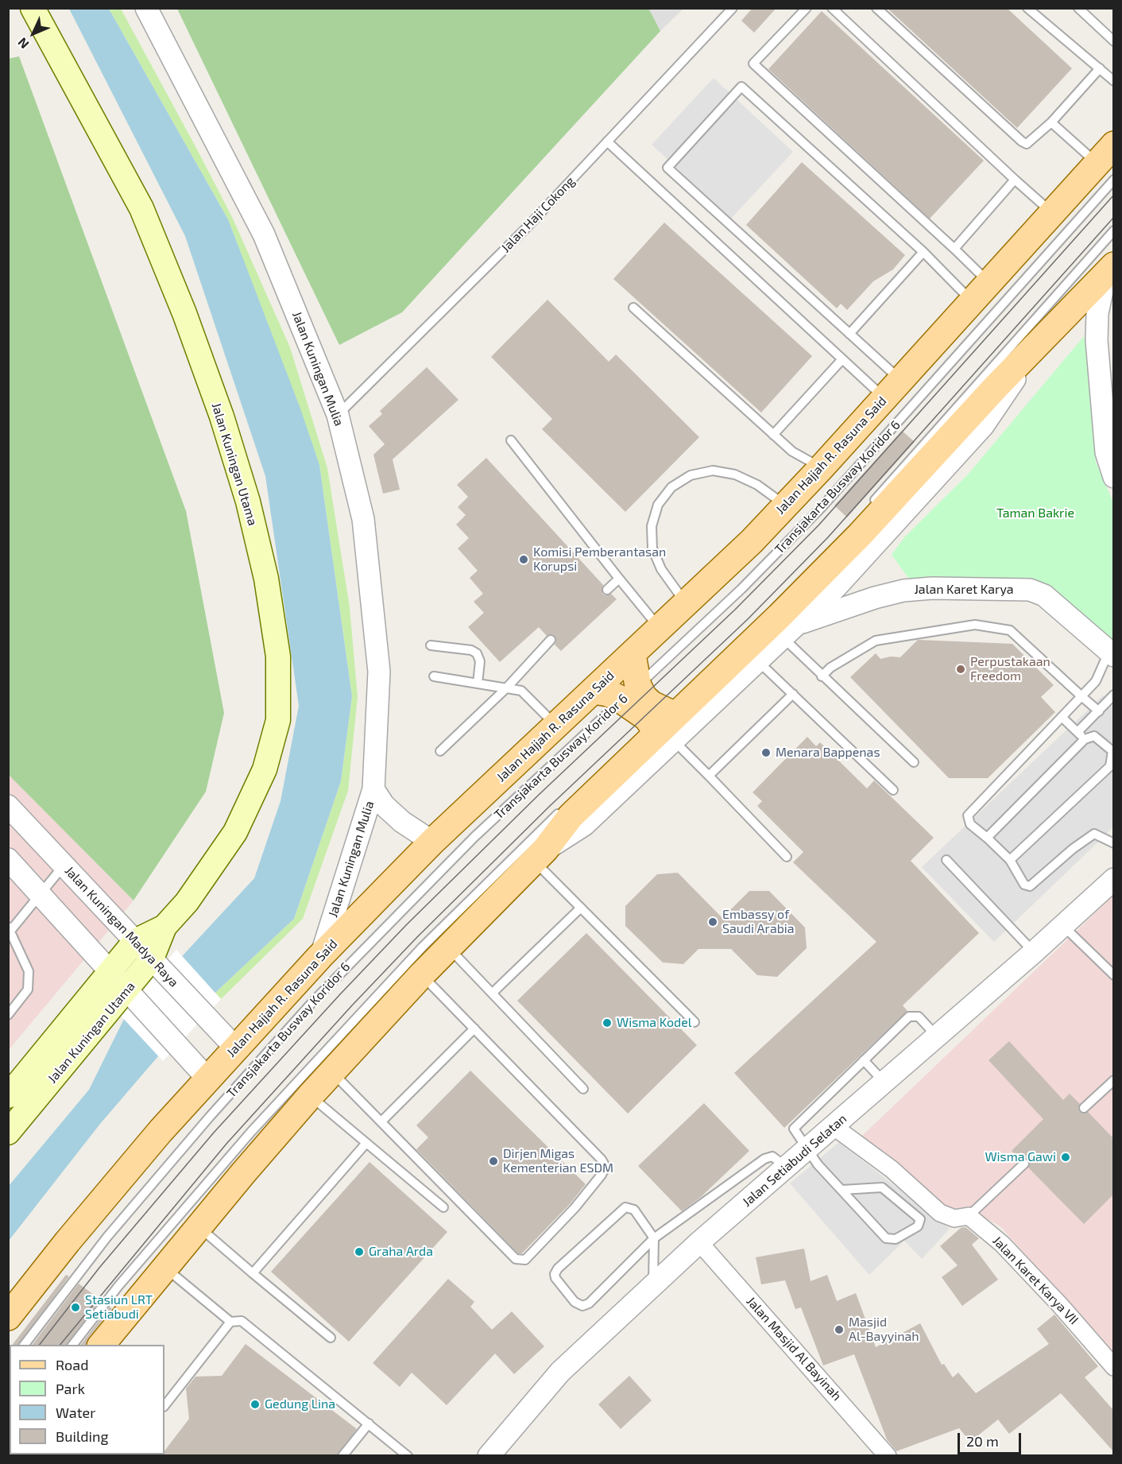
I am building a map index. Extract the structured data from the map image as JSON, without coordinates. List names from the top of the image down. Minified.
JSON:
{"streets":{"main road":["Jalan Hajjah R. Rasuna Said","Jalan Kuningan Utama"],"street":["Jalan Kuningan Mulia","Jalan Karet Karya","Jalan Kuningan Madya Raya","Jalan Setiabudi Selatan","Jalan Karet Karya VII","Jalan Masjid Al Bayinah"],"lane":["Jalan Haji Cokong","Transjakarta Busway Koridor 6"]},"crossings":[["Jalan Haji Cokong","Jalan Kuningan Mulia"],["Jalan Kuningan Mulia","Jalan Hajjah R. Rasuna Said"],["Jalan Hajjah R. Rasuna Said","Transjakarta Busway Koridor 6"],["Jalan Hajjah R. Rasuna Said","Jalan Kuningan Madya Raya"],["Jalan Kuningan Utama","Jalan Kuningan Madya Raya"],["Jalan Setiabudi Selatan","Jalan Masjid Al Bayinah"]],"parks":["Taman Bakrie"],"places":["Komisi Pemberantasan Korupsi","Perpustakaan Freedom","Menara Bappenas","Embassy of Saudi Arabia","Wisma Kodel","Wisma Gawi","Dirjen Migas Kementerian ESDM","Graha Arda","Stasiun LRT Setiabudi","Masjid Al-Bayyinah","Gedung Lina"],"legend":["Road","Park","Water","Building"],"scale_bar":"20 m","north":"bottom left"}
